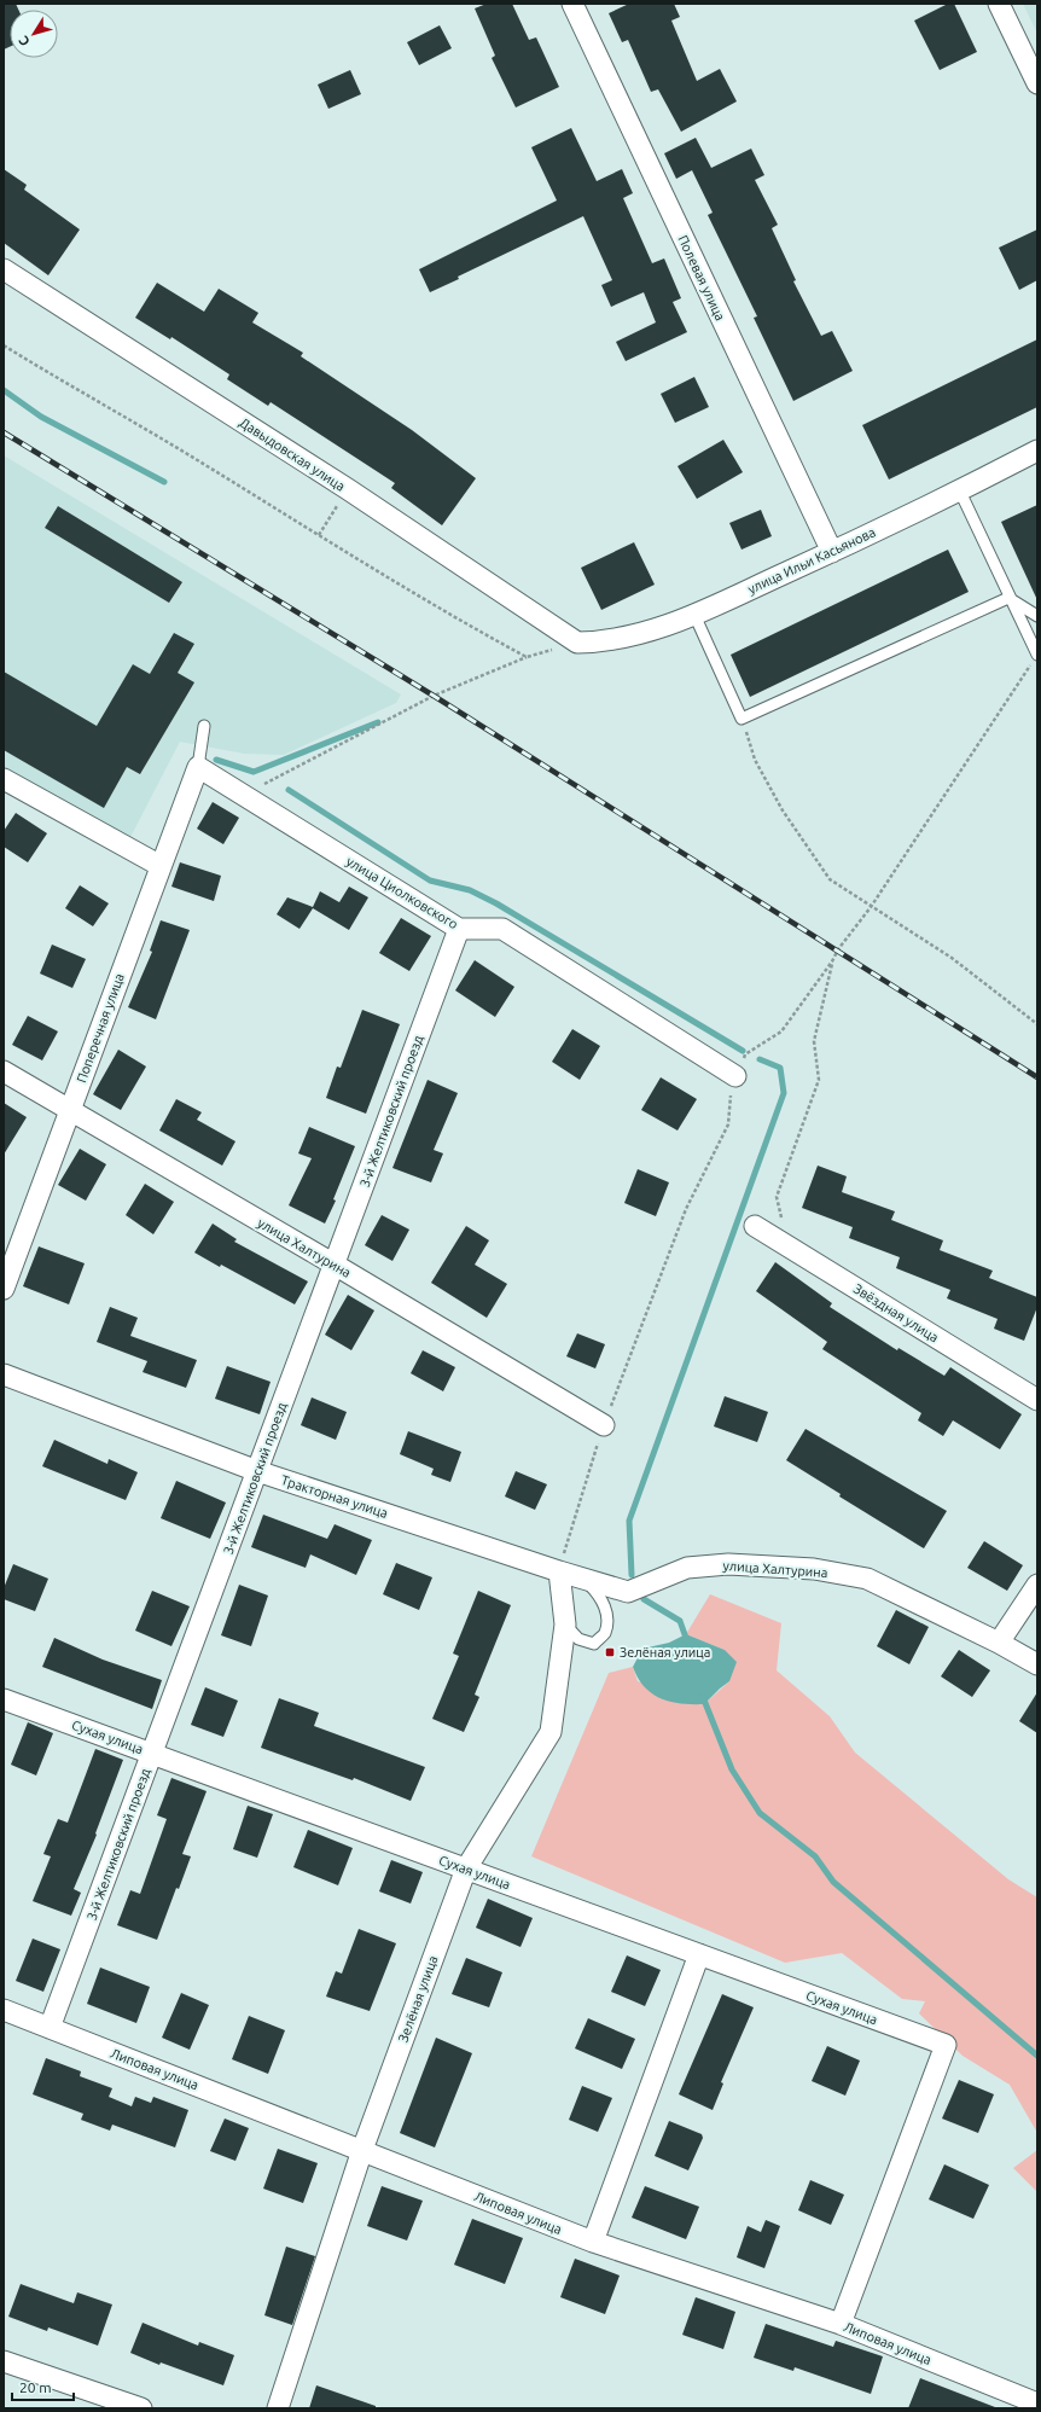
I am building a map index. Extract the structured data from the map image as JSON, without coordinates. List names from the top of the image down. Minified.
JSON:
{"streets":{"street":["Полевая улица","Давыдовская улица","улица Ильи Касьянова","улица Циолковского","Поперечная улица","3-й Желтиковский проезд","улица Халтурина","Звёздная улица","Тракторная улица","Сухая улица","Зелёная улица","Липовая улица"]},"crossings":[["Полевая улица","улица Ильи Касьянова"],["Давыдовская улица","улица Ильи Касьянова"],["улица Циолковского","Поперечная улица"],["улица Циолковского","3-й Желтиковский проезд"],["Поперечная улица","улица Халтурина"],["3-й Желтиковский проезд","улица Халтурина"],["3-й Желтиковский проезд","Тракторная улица"],["3-й Желтиковский проезд","Сухая улица"],["3-й Желтиковский проезд","Липовая улица"],["улица Халтурина","Тракторная улица"],["улица Халтурина","Зелёная улица"],["Тракторная улица","Зелёная улица"],["Сухая улица","Зелёная улица"],["Сухая улица","Липовая улица"],["Зелёная улица","Липовая улица"]],"places":{"transit":["Зелёная улица"]},"scale_bar":"20 m","north":"bottom left"}
